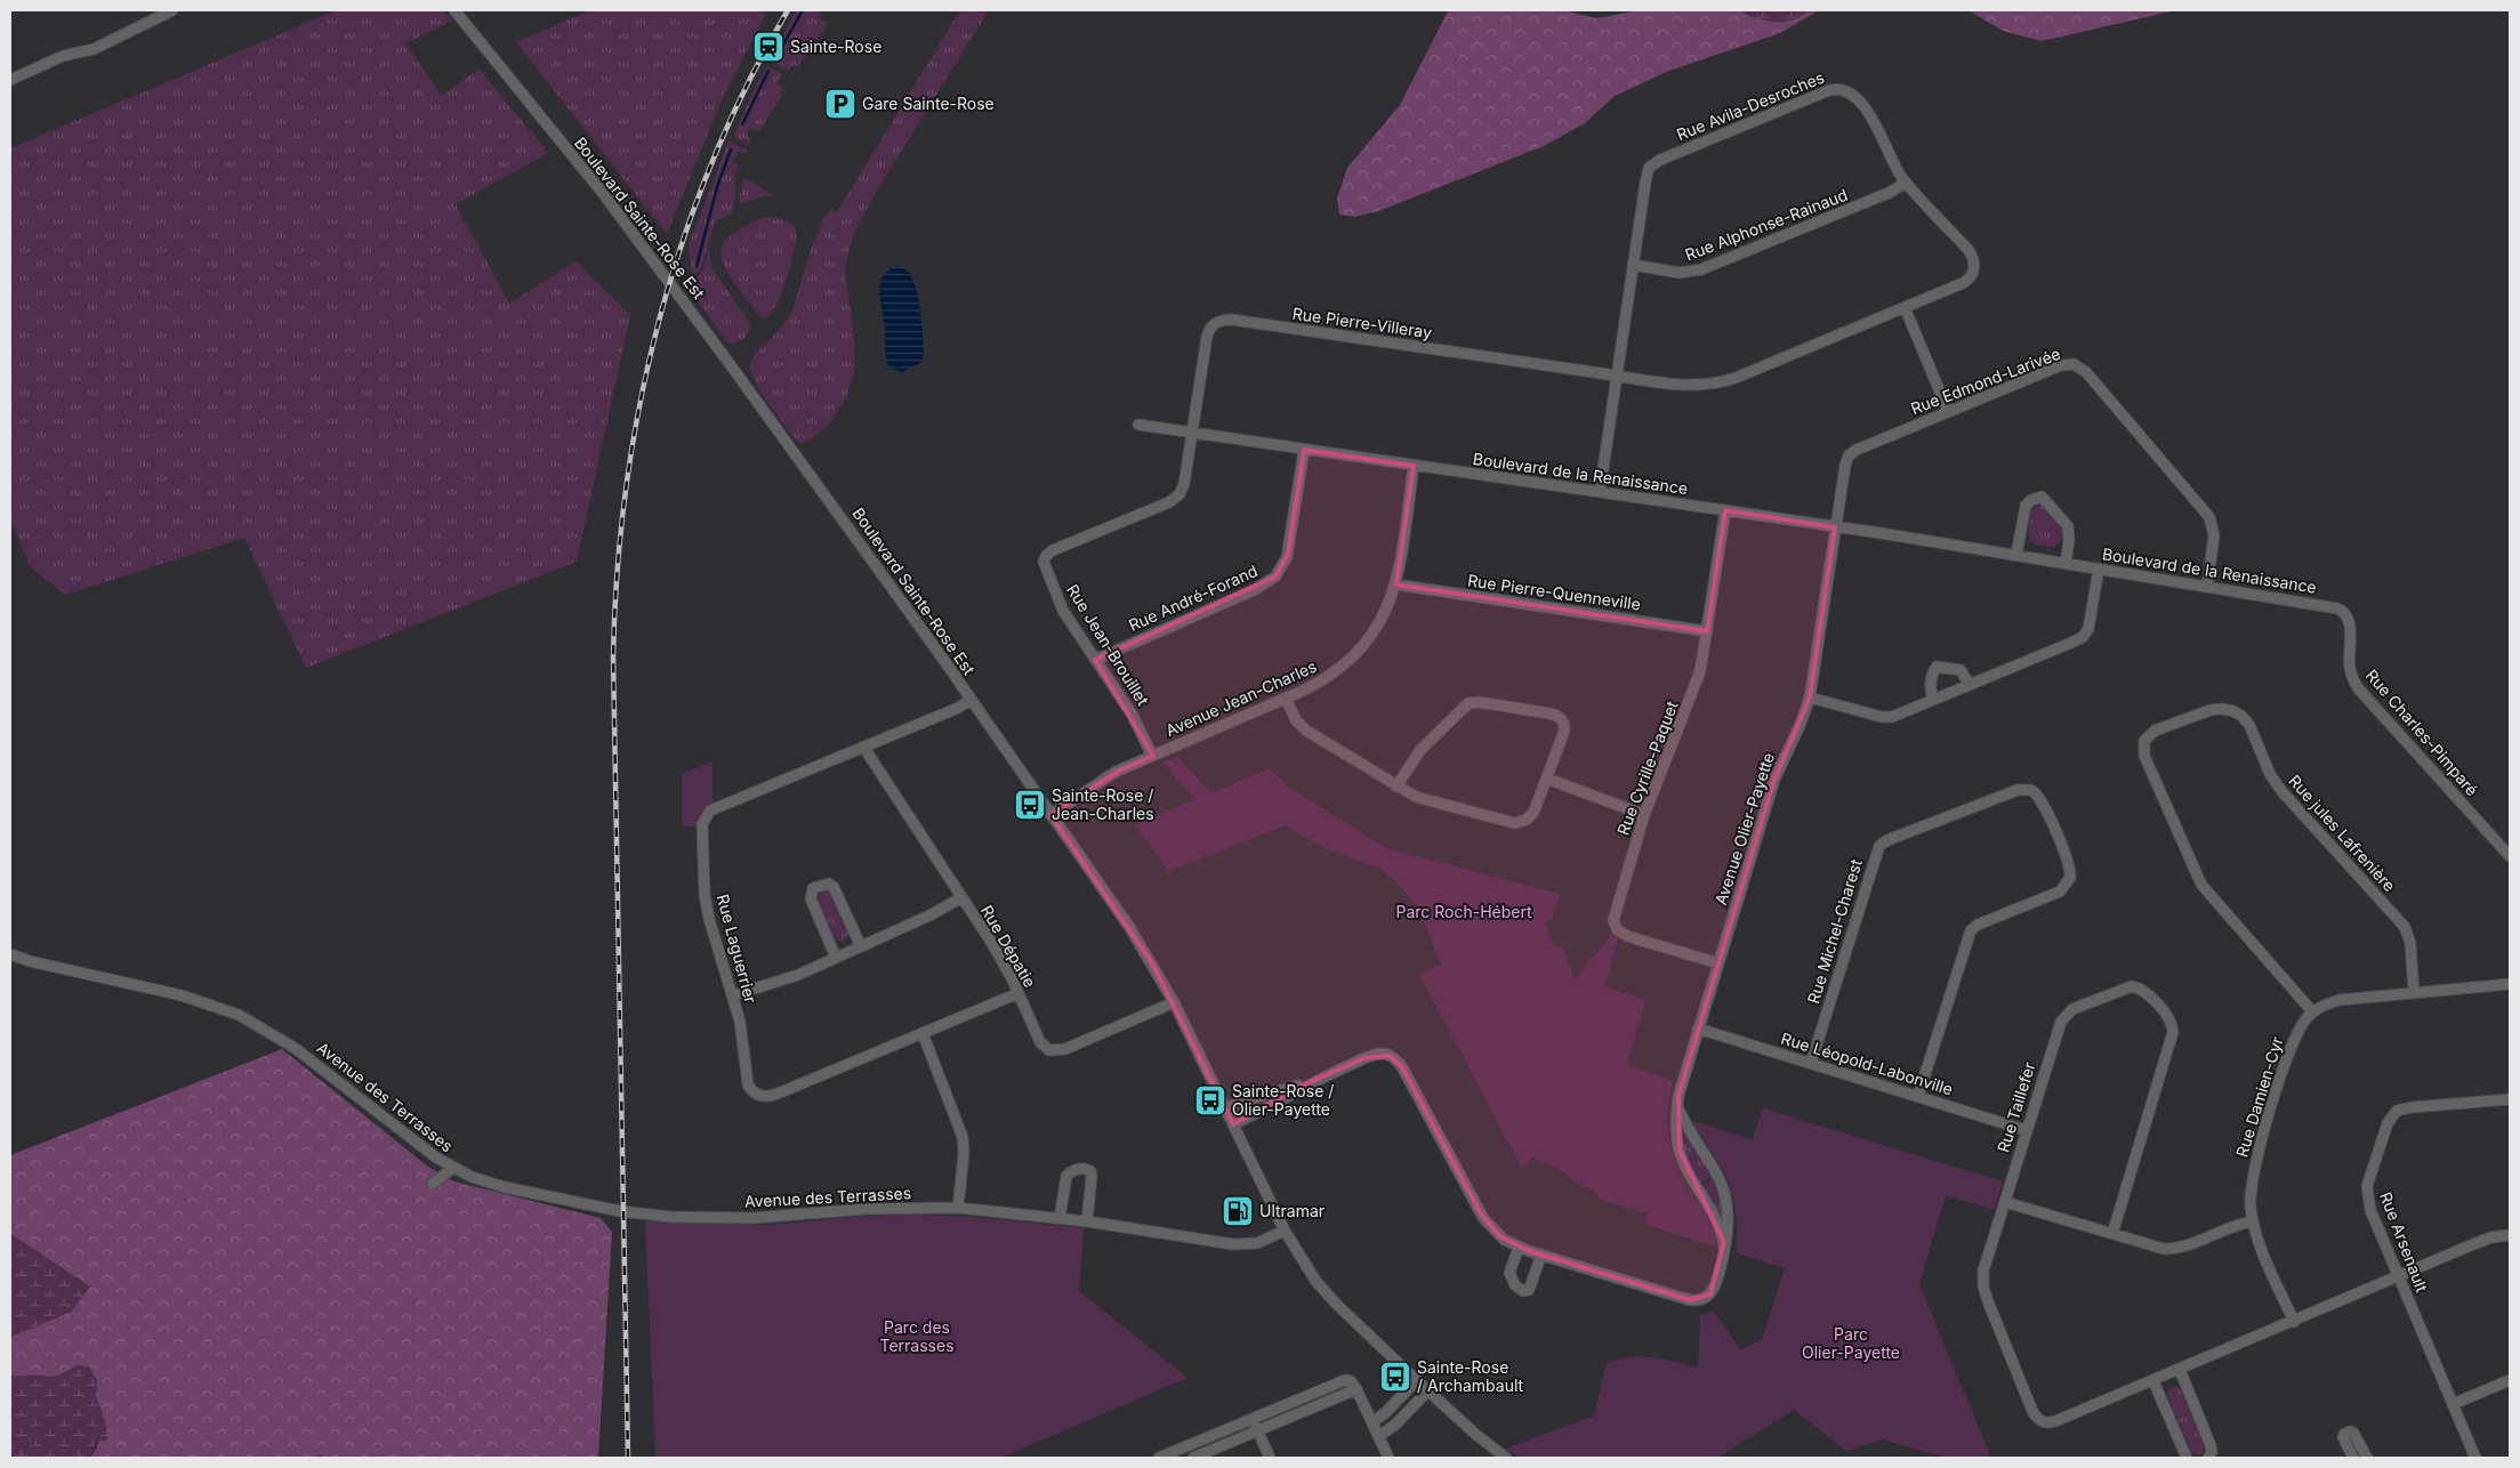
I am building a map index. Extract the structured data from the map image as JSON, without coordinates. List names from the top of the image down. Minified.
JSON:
{"streets":{"street":["Rue Avila-Desroches","Boulevard Sainte-Rose Est","Rue Alphonse-Rainaud","Rue Pierre-Villeray","Rue Edmond-Larivée","Boulevard de la Renaissance","Rue Pierre-Quenneville","Rue André-Forand","Rue Jean-Brouillet","Avenue Jean-Charles","Rue Charles-Pimparé","Rue Cyrille-Paquet","Avenue Olier-Payette","Rue jules Lafrenière","Rue Michel-Charest","Rue Dépatie","Rue Laguerrier","Rue Léopold-Labonville","Avenue des Terrasses","Rue Damien-Cyr","Rue Taillefer","Rue Arsenault"]},"crossings":[["Rue Avila-Desroches","Rue Alphonse-Rainaud"],["Rue Avila-Desroches","Rue Pierre-Villeray"],["Boulevard Sainte-Rose Est","Avenue Jean-Charles"],["Boulevard Sainte-Rose Est","Avenue Olier-Payette"],["Boulevard Sainte-Rose Est","Rue Dépatie"],["Boulevard Sainte-Rose Est","Rue Laguerrier"],["Boulevard Sainte-Rose Est","Avenue des Terrasses"],["Rue Pierre-Villeray","Boulevard de la Renaissance"],["Rue Pierre-Villeray","Rue Jean-Brouillet"],["Rue Edmond-Larivée","Boulevard de la Renaissance"],["Rue Edmond-Larivée","Avenue Olier-Payette"],["Boulevard de la Renaissance","Rue André-Forand"],["Boulevard de la Renaissance","Rue Jean-Brouillet"],["Boulevard de la Renaissance","Avenue Jean-Charles"],["Boulevard de la Renaissance","Rue Charles-Pimparé"],["Boulevard de la Renaissance","Rue Cyrille-Paquet"],["Boulevard de la Renaissance","Avenue Olier-Payette"],["Rue Pierre-Quenneville","Avenue Jean-Charles"],["Rue Pierre-Quenneville","Rue Cyrille-Paquet"],["Rue André-Forand","Rue Jean-Brouillet"],["Rue Jean-Brouillet","Avenue Jean-Charles"],["Rue Cyrille-Paquet","Avenue Olier-Payette"],["Avenue Olier-Payette","Rue Léopold-Labonville"],["Rue jules Lafrenière","Rue Damien-Cyr"],["Rue Michel-Charest","Rue Léopold-Labonville"],["Rue Dépatie","Rue Laguerrier"],["Rue Léopold-Labonville","Rue Taillefer"],["Rue Damien-Cyr","Rue Taillefer"],["Rue Taillefer","Rue Arsenault"]],"parks":["Parc Roch-Hébert","Parc des Terrasses","Parc Olier-Payette"],"places":{"station":["Sainte-Rose"],"parking":["Gare Sainte-Rose"],"bus stop":["Sainte-Rose / Jean-Charles","Sainte-Rose / Olier-Payette","Sainte-Rose / Archambault"],"fuel station":["Ultramar"]}}
